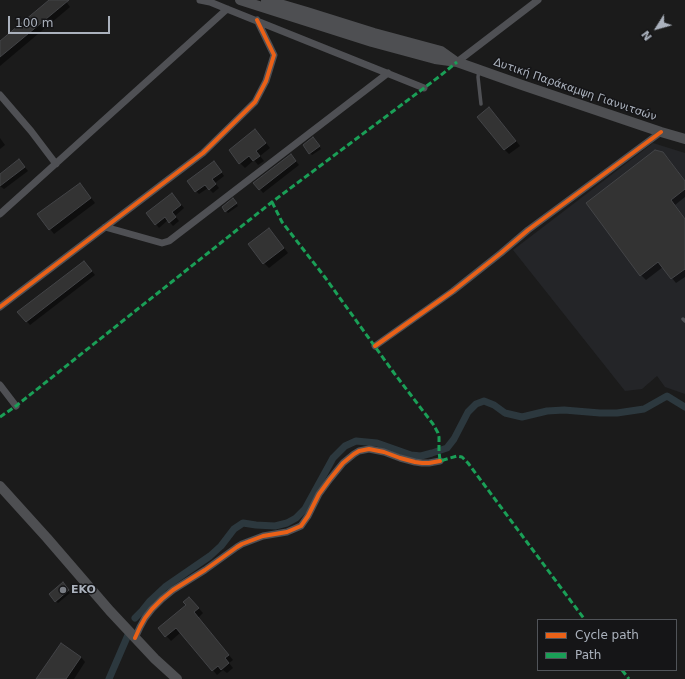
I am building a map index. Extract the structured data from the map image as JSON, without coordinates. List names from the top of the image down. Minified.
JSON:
{"streets":{"main road":["Δυτική Παράκαμψη Γιαννιτσών"]},"places":["EKO"],"legend":["Cycle path","Path"],"scale_bar":"100 m","north":"bottom left"}
